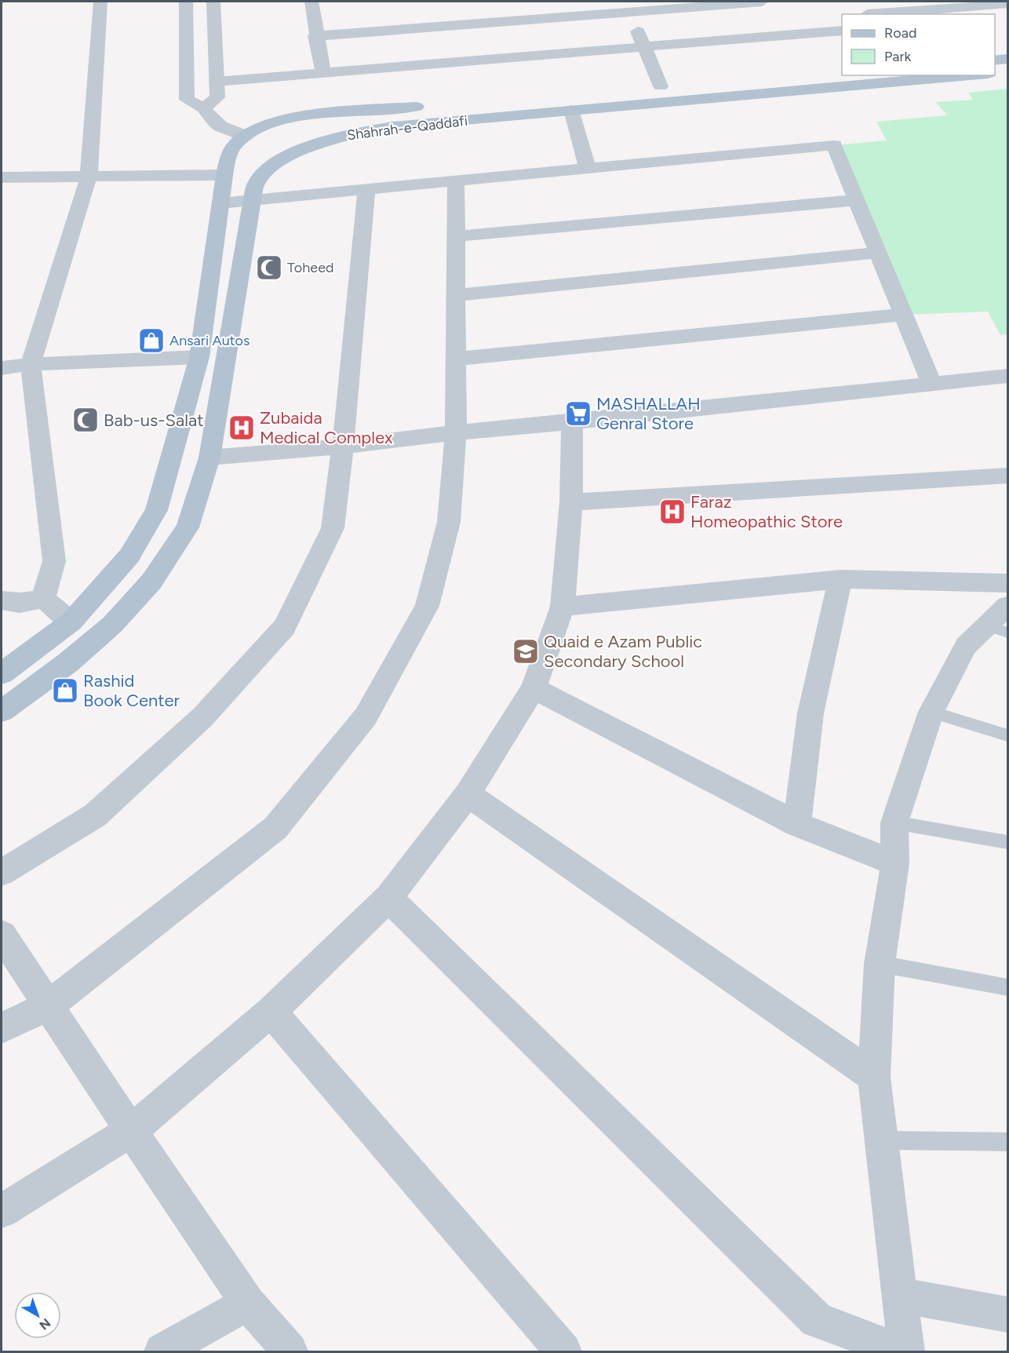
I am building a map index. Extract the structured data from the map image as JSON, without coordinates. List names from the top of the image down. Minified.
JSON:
{"streets":{"main road":["Shahrah-e-Qaddafi"]},"places":{"mosque":["Toheed","Bab-us-Salat"],"shop":["Ansari Autos","Rashid Book Center"],"supermarket":["MASHALLAH Genral Store"],"hospital":["Zubaida Medical Complex","Faraz Homeopathic Store"],"school or university":["Quaid e Azam Public Secondary School"]},"legend":["Road","Park"],"north":"bottom right"}
